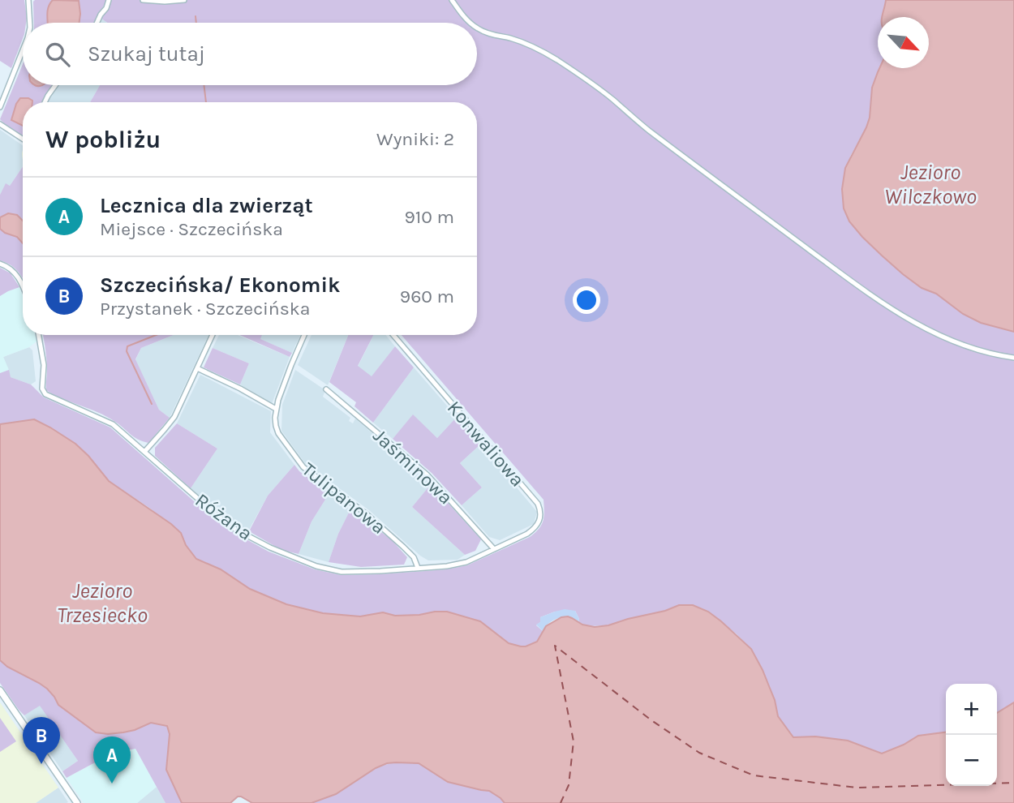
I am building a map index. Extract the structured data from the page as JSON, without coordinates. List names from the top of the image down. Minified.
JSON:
{"streets":{"street":["Konwaliowa","Jaśminowa","Tulipanowa","Różana"]},"crossings":[["Konwaliowa","Jaśminowa"],["Konwaliowa","Różana"],["Jaśminowa","Różana"],["Tulipanowa","Różana"]],"water":["Jezioro Wilczkowo","Jezioro Trzesiecko"],"north":"bottom right","page":{"search":"Szukaj tutaj","heading":["W pobliżu","Wyniki: 2"],"list":[{"mark":"A","name":"Lecznica dla zwierząt","note":"Miejsce · Szczecińska","value":"910 m"},{"mark":"B","name":"Szczecińska/ Ekonomik","note":"Przystanek · Szczecińska","value":"960 m"}],"map_buttons":["+","−"],"pins":["B","A"]}}
